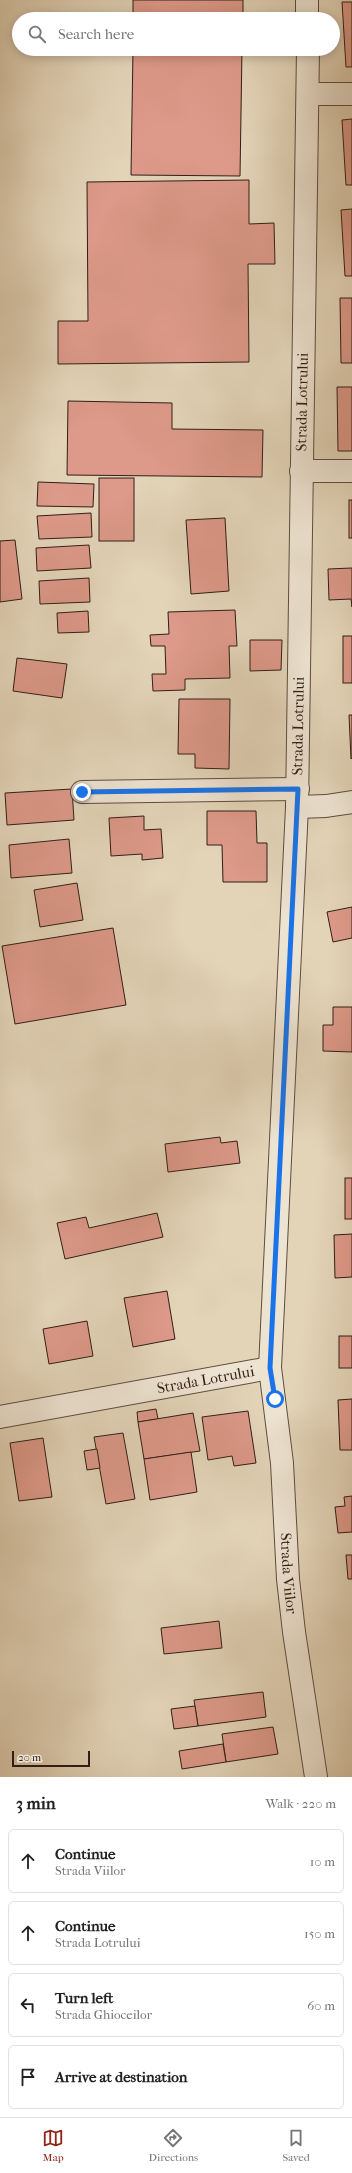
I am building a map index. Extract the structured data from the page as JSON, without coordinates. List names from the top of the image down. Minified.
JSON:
{"streets":{"street":["Strada Lotrului","Strada Viilor"]},"crossings":[["Strada Lotrului","Strada Viilor"]],"scale_bar":"20 m","page":{"search":"Search here","scale":"20 m","heading":["3 min","Walk · 220 m"],"list":[["Continue","Strada Viilor","10 m"],["Continue","Strada Lotrului","150 m"],["Turn left","Strada Ghioceilor","60 m"],"Arrive at destination"],"nav":["Map","Directions","Saved"]}}
